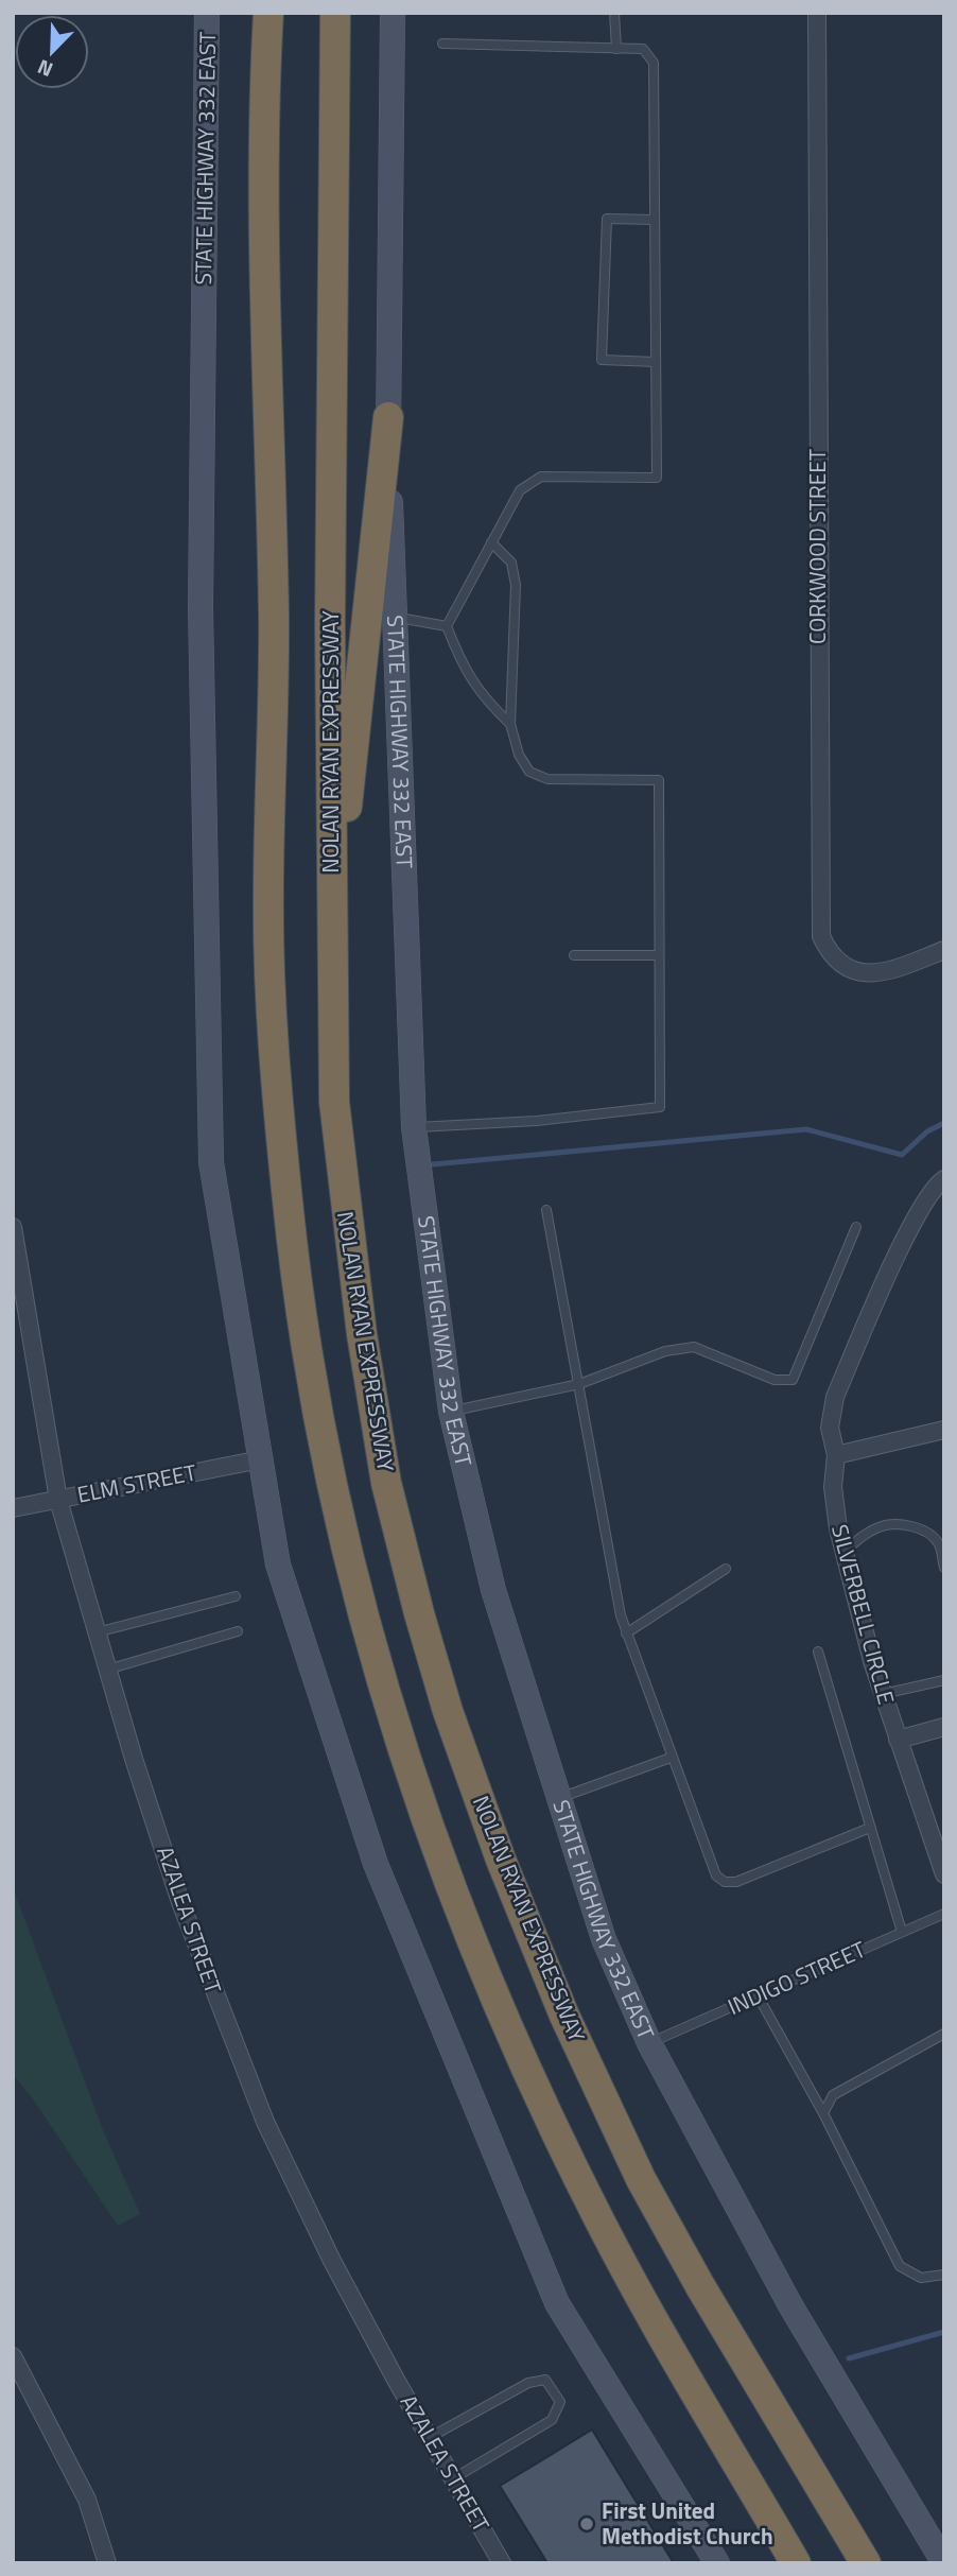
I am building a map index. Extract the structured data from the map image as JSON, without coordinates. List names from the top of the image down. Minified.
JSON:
{"streets":{"highway":["NOLAN RYAN EXPRESSWAY"],"main road":["STATE HIGHWAY 332 EAST"],"street":["CORKWOOD STREET","ELM STREET","SILVERBELL CIRCLE","AZALEA STREET"],"lane":["INDIGO STREET"]},"crossings":[["STATE HIGHWAY 332 EAST","ELM STREET"],["STATE HIGHWAY 332 EAST","INDIGO STREET"],["ELM STREET","AZALEA STREET"]],"places":["First United Methodist Church"],"north":"bottom left"}
